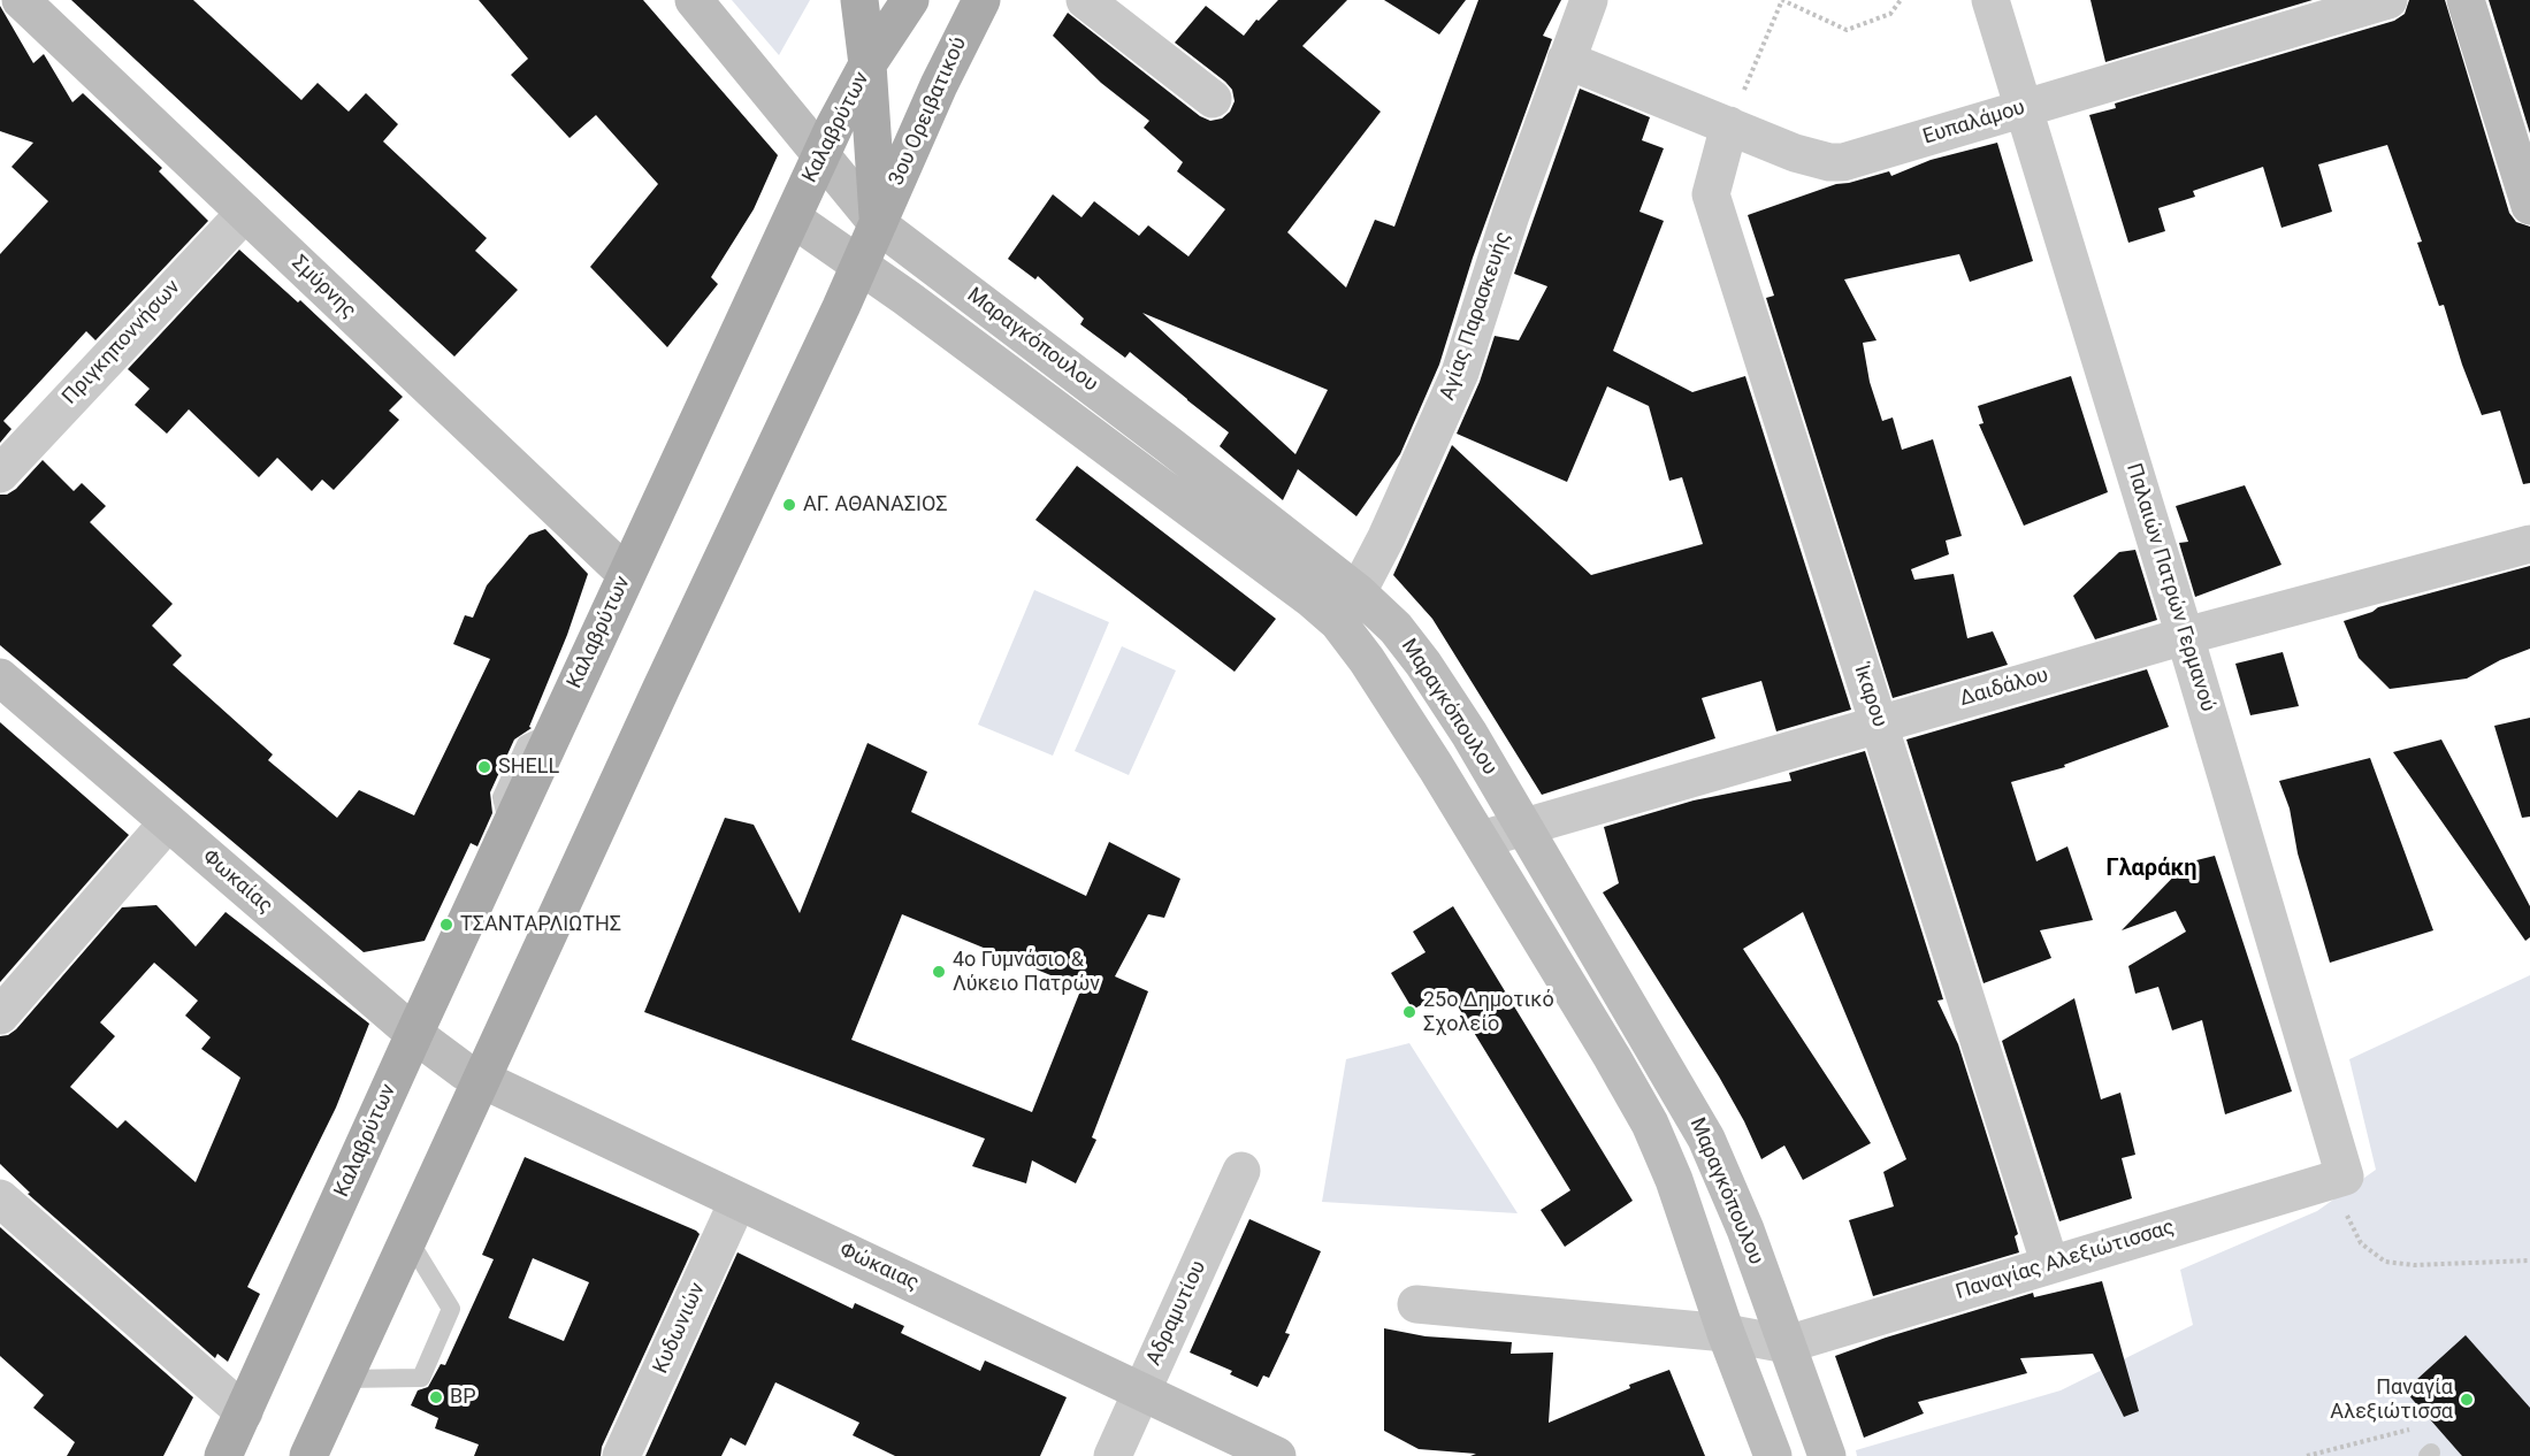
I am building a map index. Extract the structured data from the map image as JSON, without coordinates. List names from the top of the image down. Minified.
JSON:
{"streets":{"main road":["3ου Ορειβατικού","Καλαβρύτων"],"street":["Ευπαλάμου","Σμύρνης","Αγίας Παρασκευής","Μαραγκόπουλου","Πριγκηποννήσων","Παλαιών Πατρών Γερμανού","Δαιδάλου","Ίκαρου","Φωκαίας","Παναγίας Αλεξιώτισσας","Φώκαιας","Αδραμυτίου","Κυδωνιών"]},"crossings":[["3ου Ορειβατικού","Καλαβρύτων"],["3ου Ορειβατικού","Μαραγκόπουλου"],["Ευπαλάμου","Αγίας Παρασκευής"],["Ευπαλάμου","Παλαιών Πατρών Γερμανού"],["Ευπαλάμου","Ίκαρου"],["Καλαβρύτων","Σμύρνης"],["Καλαβρύτων","Μαραγκόπουλου"],["Καλαβρύτων","Φωκαίας"],["Καλαβρύτων","Φώκαιας"],["Σμύρνης","Πριγκηποννήσων"],["Αγίας Παρασκευής","Μαραγκόπουλου"],["Μαραγκόπουλου","Δαιδάλου"],["Μαραγκόπουλου","Παναγίας Αλεξιώτισσας"],["Παλαιών Πατρών Γερμανού","Δαιδάλου"],["Παλαιών Πατρών Γερμανού","Παναγίας Αλεξιώτισσας"],["Δαιδάλου","Ίκαρου"],["Ίκαρου","Παναγίας Αλεξιώτισσας"],["Φωκαίας","Φώκαιας"],["Φώκαιας","Αδραμυτίου"],["Φώκαιας","Κυδωνιών"]],"districts":["Γλαράκη"],"places":["ΑΓ. ΑΘΑΝΑΣΙΟΣ","SHELL","ΤΣΑΝΤΑΡΛΙΩΤΗΣ","4ο Γυμνάσιο & Λύκειο Πατρών","25ο Δημοτικό Σχολείο","BP","Παναγία Αλεξιώτισσα"]}
